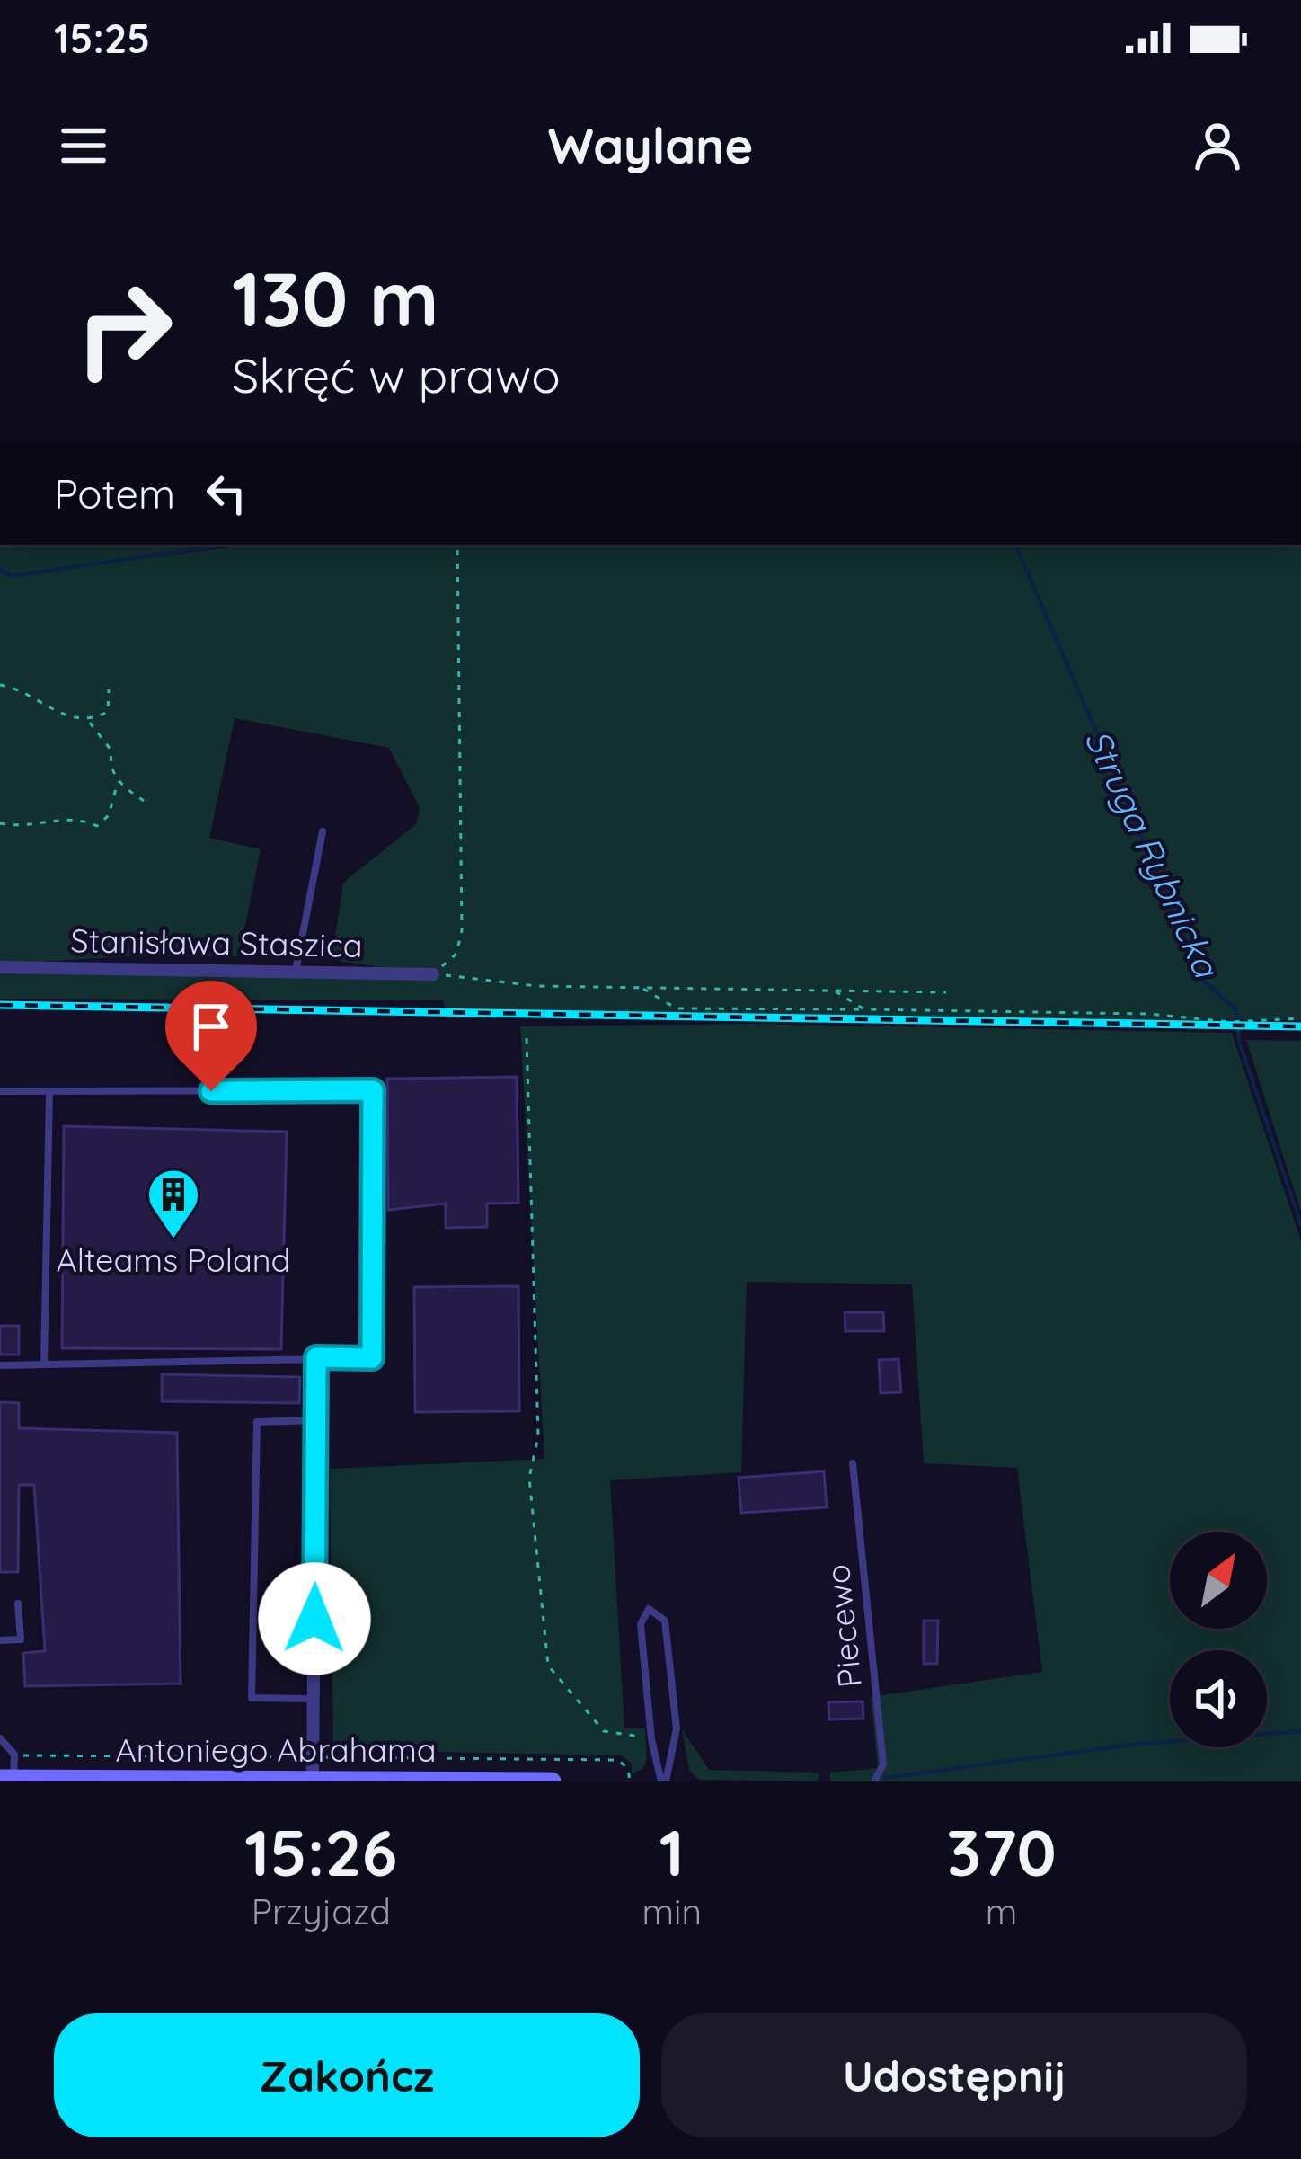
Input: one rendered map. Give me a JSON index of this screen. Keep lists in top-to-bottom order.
{
  "streets": {
    "main road": ["Antoniego Abrahama"],
    "street": ["Stanisława Staszica"],
    "lane": ["Piecewo"]
  },
  "water": ["Struga Rybnicka"],
  "places": {
    "building": ["Alteams Poland"]
  },
  "north": "top right",
  "page": {
    "status": "15:25",
    "header": "Waylane",
    "turn": ["130 m", "Skręć w prawo"],
    "then": "Potem",
    "eta": [
      "15:26",
      "Przyjazd",
      "1",
      "min",
      "370",
      "m"
    ],
    "buttons": ["Zakończ", "Udostępnij"]
  }
}
